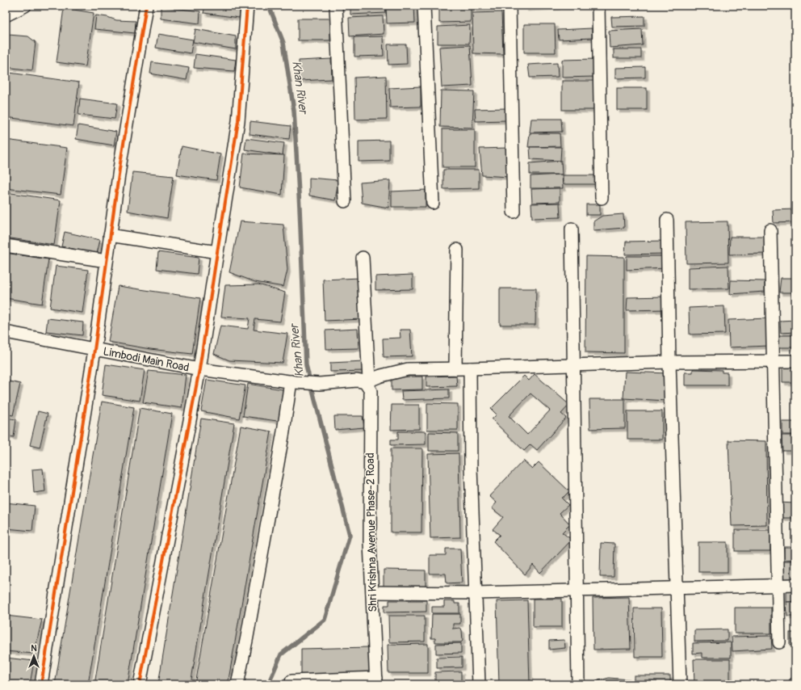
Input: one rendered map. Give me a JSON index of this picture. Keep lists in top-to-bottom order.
{
  "streets": {
    "street": ["Limbodi Main Road", "Shri Krishna Avenue Phase-2 Road"]
  },
  "crossings": [
    ["Limbodi Main Road", "Shri Krishna Avenue Phase-2 Road"]
  ],
  "water": ["Khan River"],
  "north": "top"
}
